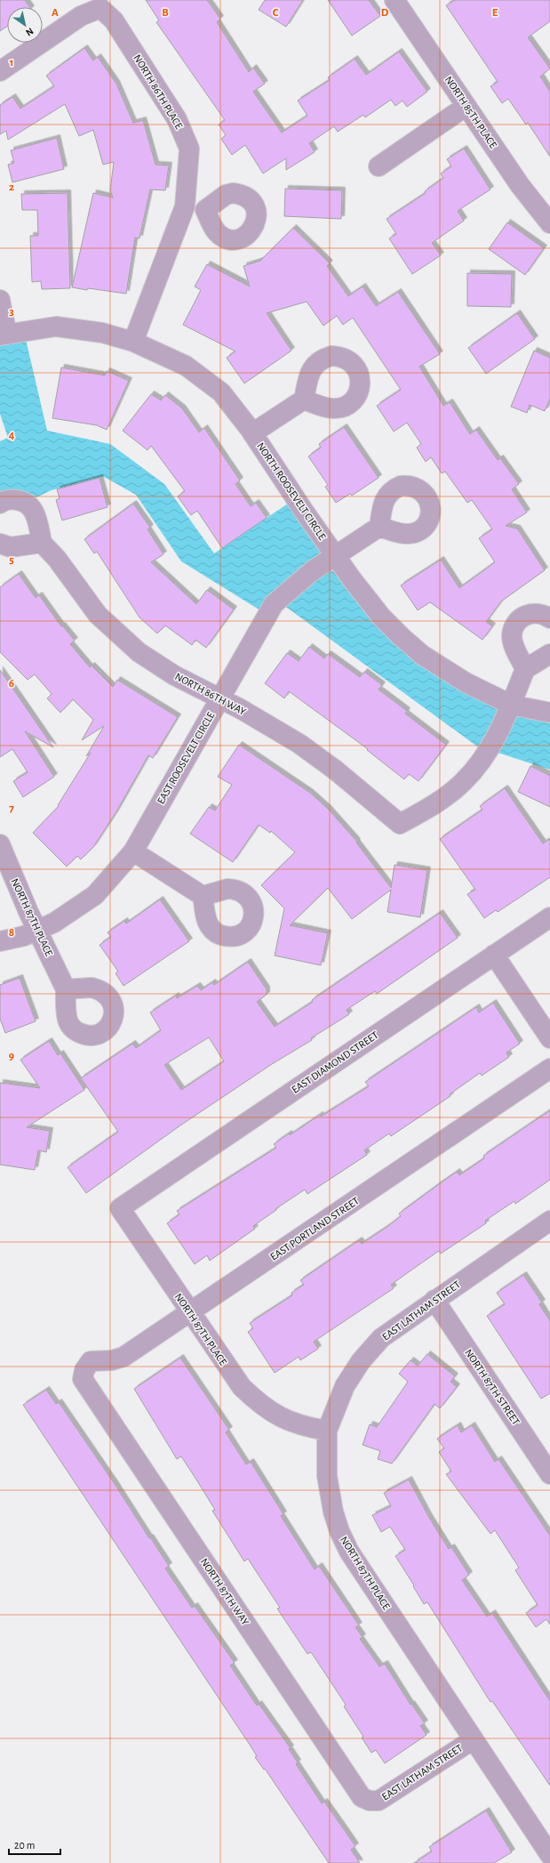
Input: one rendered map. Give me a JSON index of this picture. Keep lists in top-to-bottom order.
{
  "streets": {
    "street": [
      "NORTH 86TH PLACE",
      "NORTH 85TH PLACE",
      "NORTH ROOSEVELT CIRCLE",
      "NORTH 86TH WAY",
      "EAST ROOSEVELT CIRCLE",
      "NORTH 87TH PLACE",
      "EAST DIAMOND STREET",
      "EAST PORTLAND STREET",
      "EAST LATHAM STREET",
      "NORTH 87TH STREET",
      "NORTH 87TH WAY"
    ]
  },
  "crossings": [
    ["NORTH 86TH PLACE", "NORTH ROOSEVELT CIRCLE"],
    ["NORTH ROOSEVELT CIRCLE", "NORTH 86TH WAY"],
    ["NORTH ROOSEVELT CIRCLE", "EAST ROOSEVELT CIRCLE"],
    ["NORTH 86TH WAY", "EAST ROOSEVELT CIRCLE"],
    ["NORTH 87TH PLACE", "EAST DIAMOND STREET"],
    ["NORTH 87TH PLACE", "EAST PORTLAND STREET"],
    ["NORTH 87TH PLACE", "EAST LATHAM STREET"],
    ["EAST PORTLAND STREET", "NORTH 87TH WAY"],
    ["EAST LATHAM STREET", "NORTH 87TH STREET"],
    ["EAST LATHAM STREET", "NORTH 87TH WAY"]
  ],
  "scale_bar": "20 m",
  "north": "bottom right",
  "grid": {
    "columns": [
      "A",
      "B",
      "C",
      "D",
      "E"
    ],
    "rows": [
      "1",
      "2",
      "3",
      "4",
      "5",
      "6",
      "7",
      "8",
      "9"
    ]
  }
}
